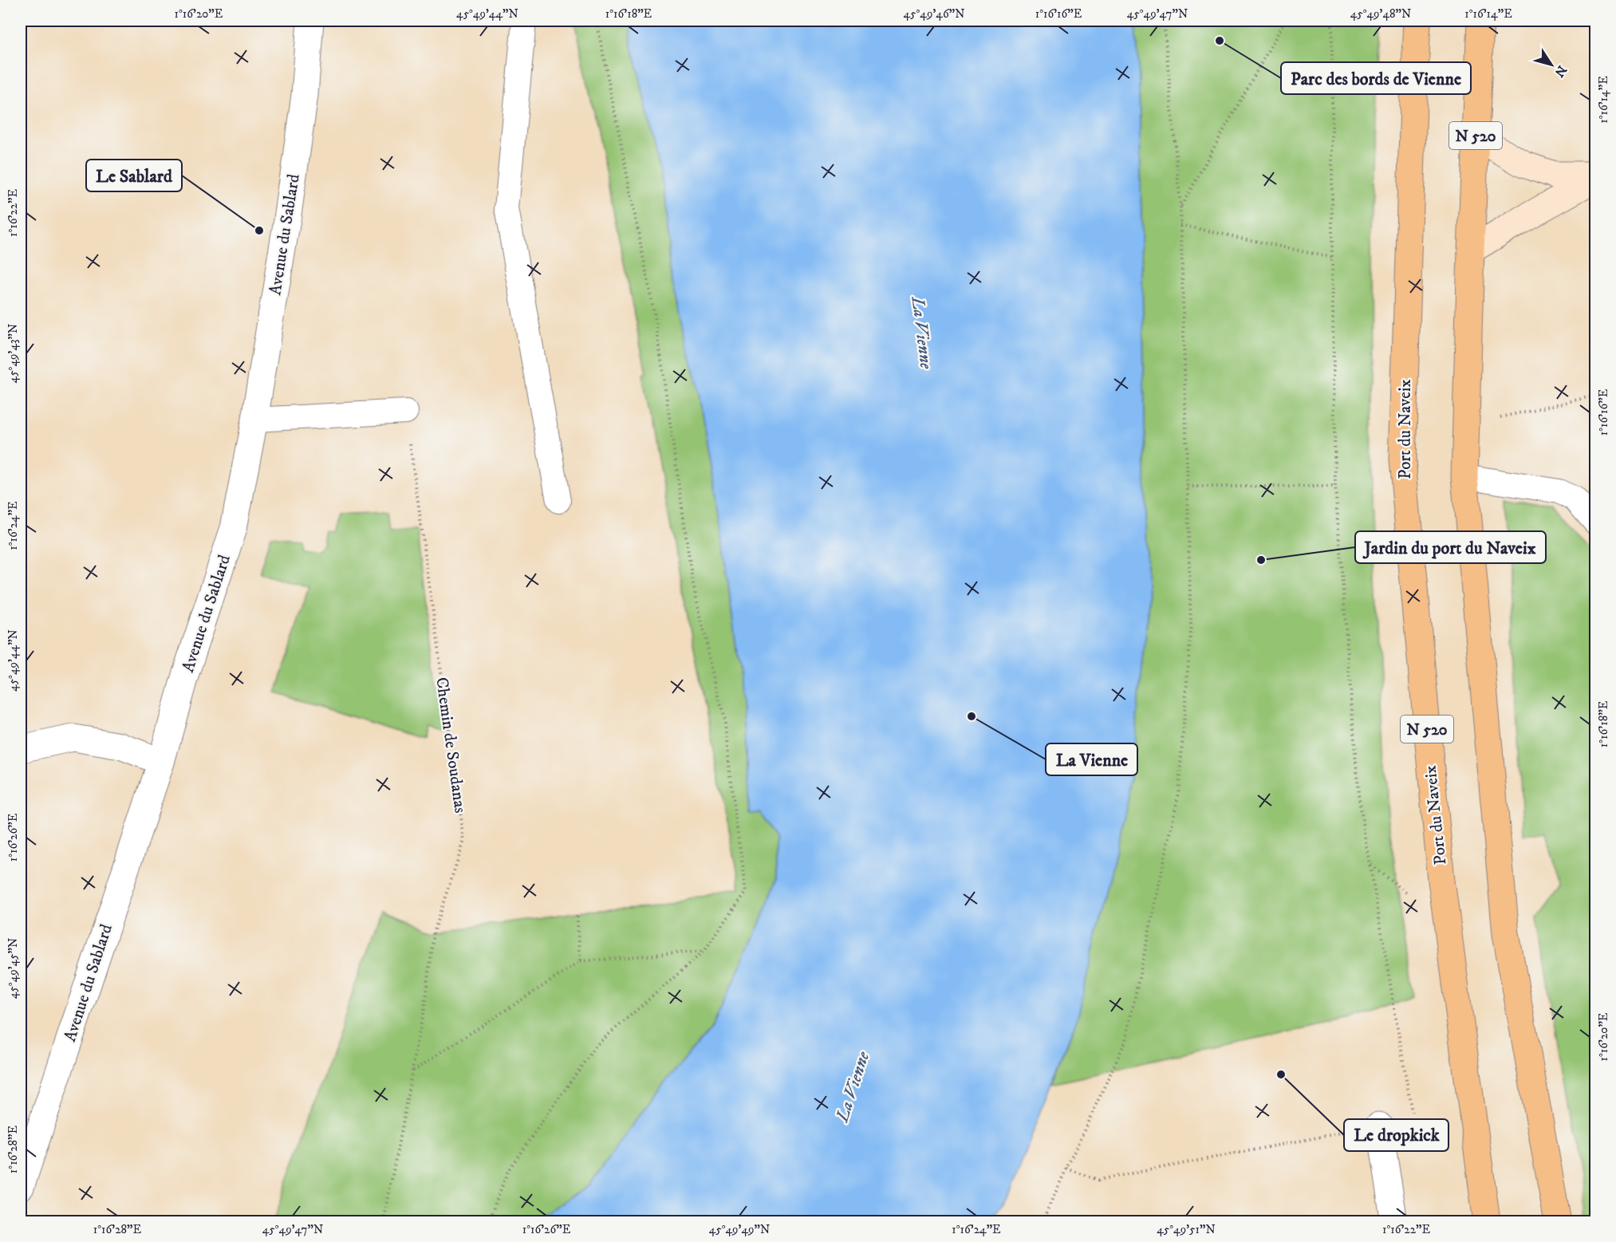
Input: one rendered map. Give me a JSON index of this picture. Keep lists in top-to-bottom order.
{
  "streets": {
    "main road": ["N 520", "Port du Naveix"],
    "street": ["Avenue du Sablard"],
    "path": ["Chemin de Soudanas"]
  },
  "water": ["La Vienne"],
  "places": [
    "Parc des bords de Vienne",
    "Le Sablard",
    "Jardin du port du Naveix",
    "La Vienne",
    "Le dropkick"
  ],
  "north": "bottom right",
  "coordinates": [
    "1°16'20\"E",
    "45°49'44\"N",
    "1°16'18\"E",
    "45°49'46\"N",
    "1°16'16\"E",
    "45°49'47\"N",
    "45°49'48\"N",
    "1°16'14\"E",
    "1°16'22\"E",
    "45°49'43\"N",
    "1°16'24\"E",
    "1°16'26\"E",
    "45°49'45\"N",
    "1°16'28\"E",
    "45°49'49\"N",
    "45°49'51\"N"
  ]
}
